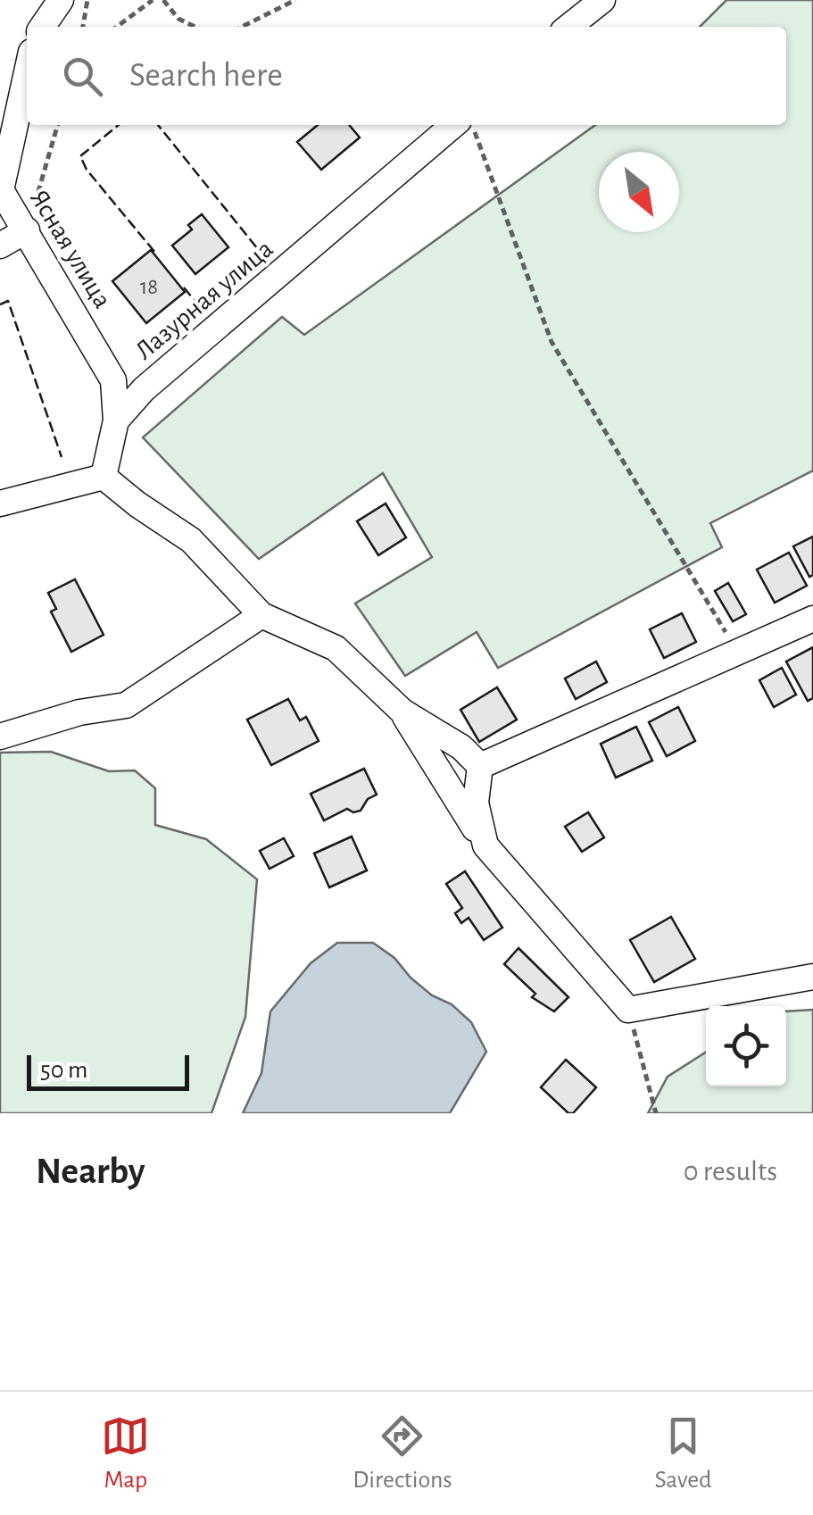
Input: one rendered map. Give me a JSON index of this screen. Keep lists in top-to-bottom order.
{
  "streets": {
    "street": ["Ясная улица", "Лазурная улица"]
  },
  "crossings": [
    ["Ясная улица", "Лазурная улица"]
  ],
  "house_numbers": ["18"],
  "scale_bar": "50 m",
  "north": "bottom right",
  "page": {
    "search": "Search here",
    "scale": "50 m",
    "heading": ["Nearby", "0 results"],
    "nav": ["Map", "Directions", "Saved"]
  }
}
